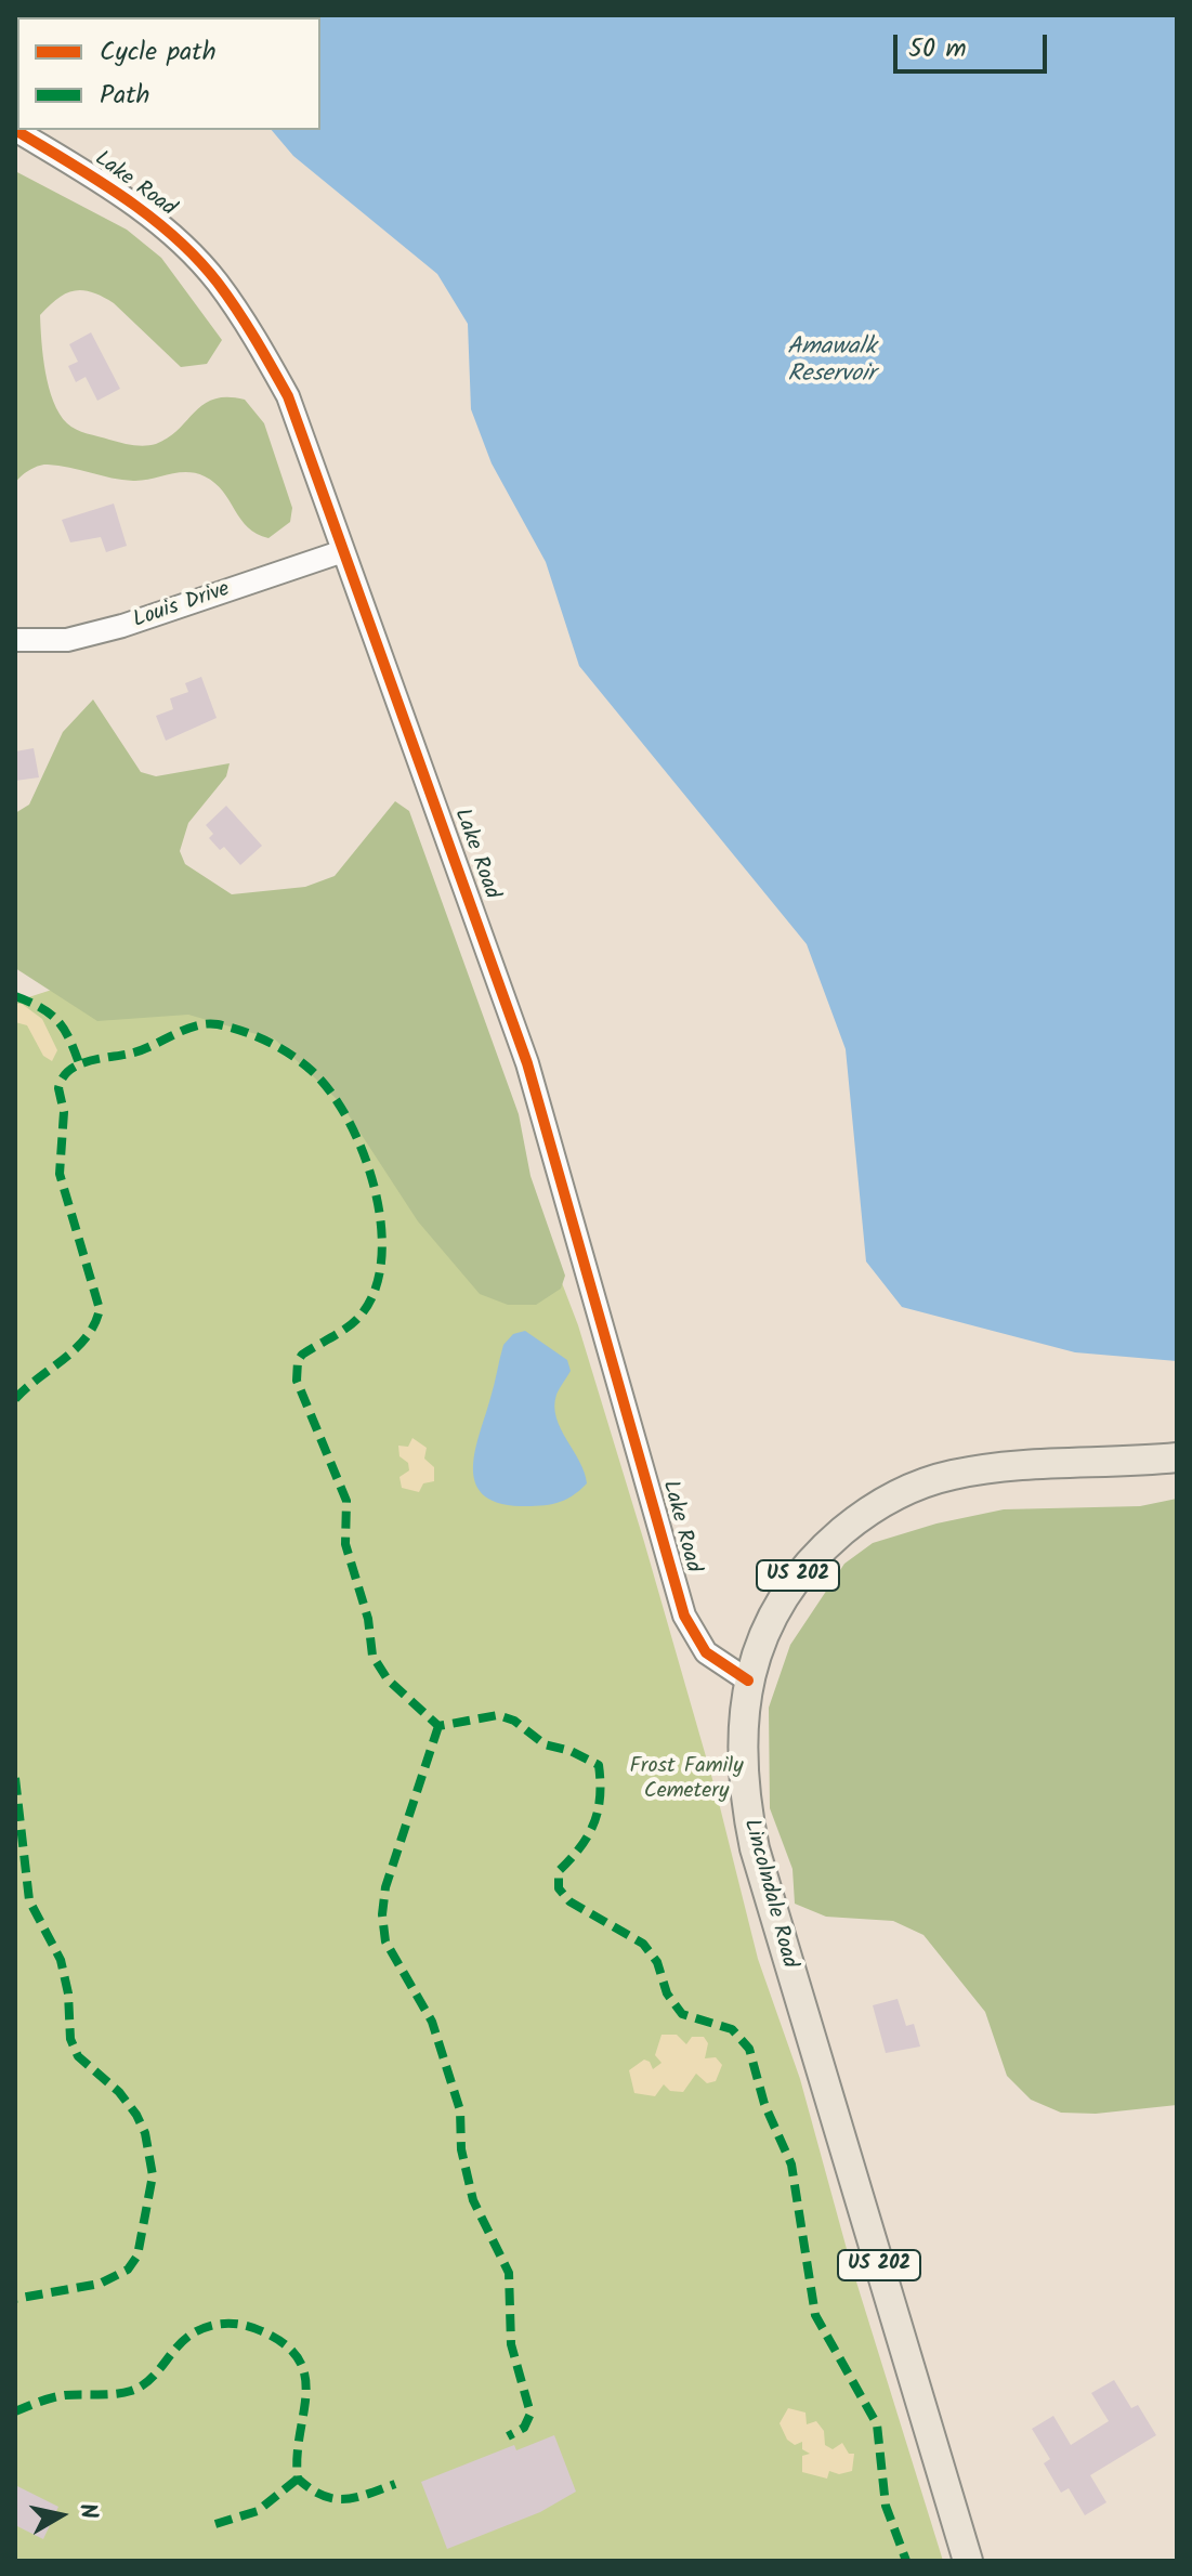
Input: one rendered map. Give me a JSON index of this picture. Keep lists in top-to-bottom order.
{
  "streets": {
    "main road": ["US 202", "Lincolndale Road"],
    "street": ["Lake Road", "Louis Drive"]
  },
  "crossings": [
    ["Lake Road", "Louis Drive"],
    ["Lake Road", "Lincolndale Road"]
  ],
  "water": ["Amawalk Reservoir"],
  "parks": ["Frost Family Cemetery"],
  "legend": ["Cycle path", "Path"],
  "scale_bar": "50 m",
  "north": "right"
}
